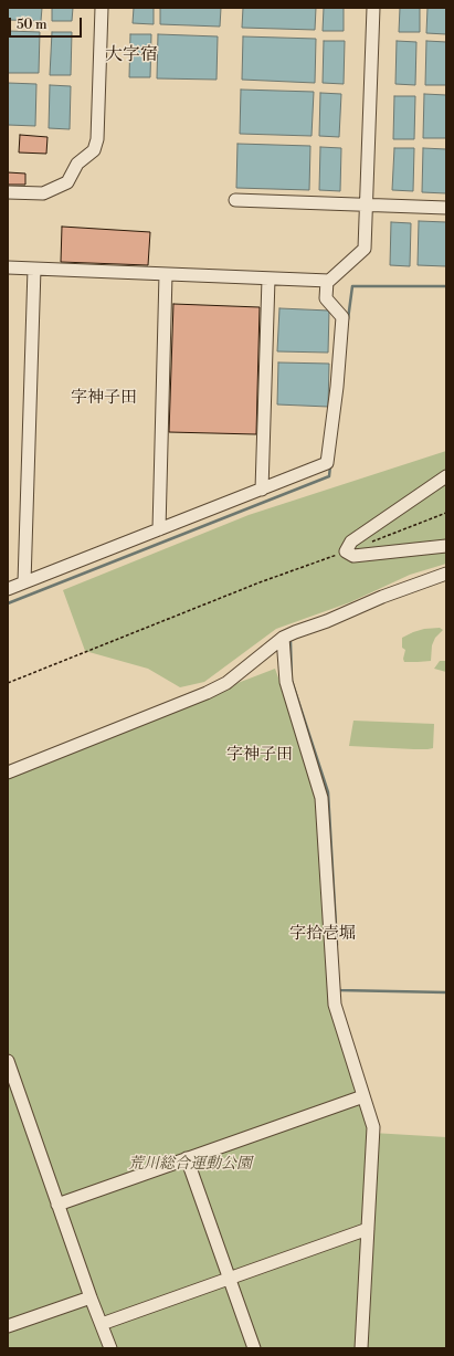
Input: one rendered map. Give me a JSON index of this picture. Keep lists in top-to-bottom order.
{
  "districts": [
    "大字宿",
    "字神子田",
    "字神子田",
    "字拾壱堀"
  ],
  "parks": ["荒川総合運動公園"],
  "scale_bar": "50 m"
}
